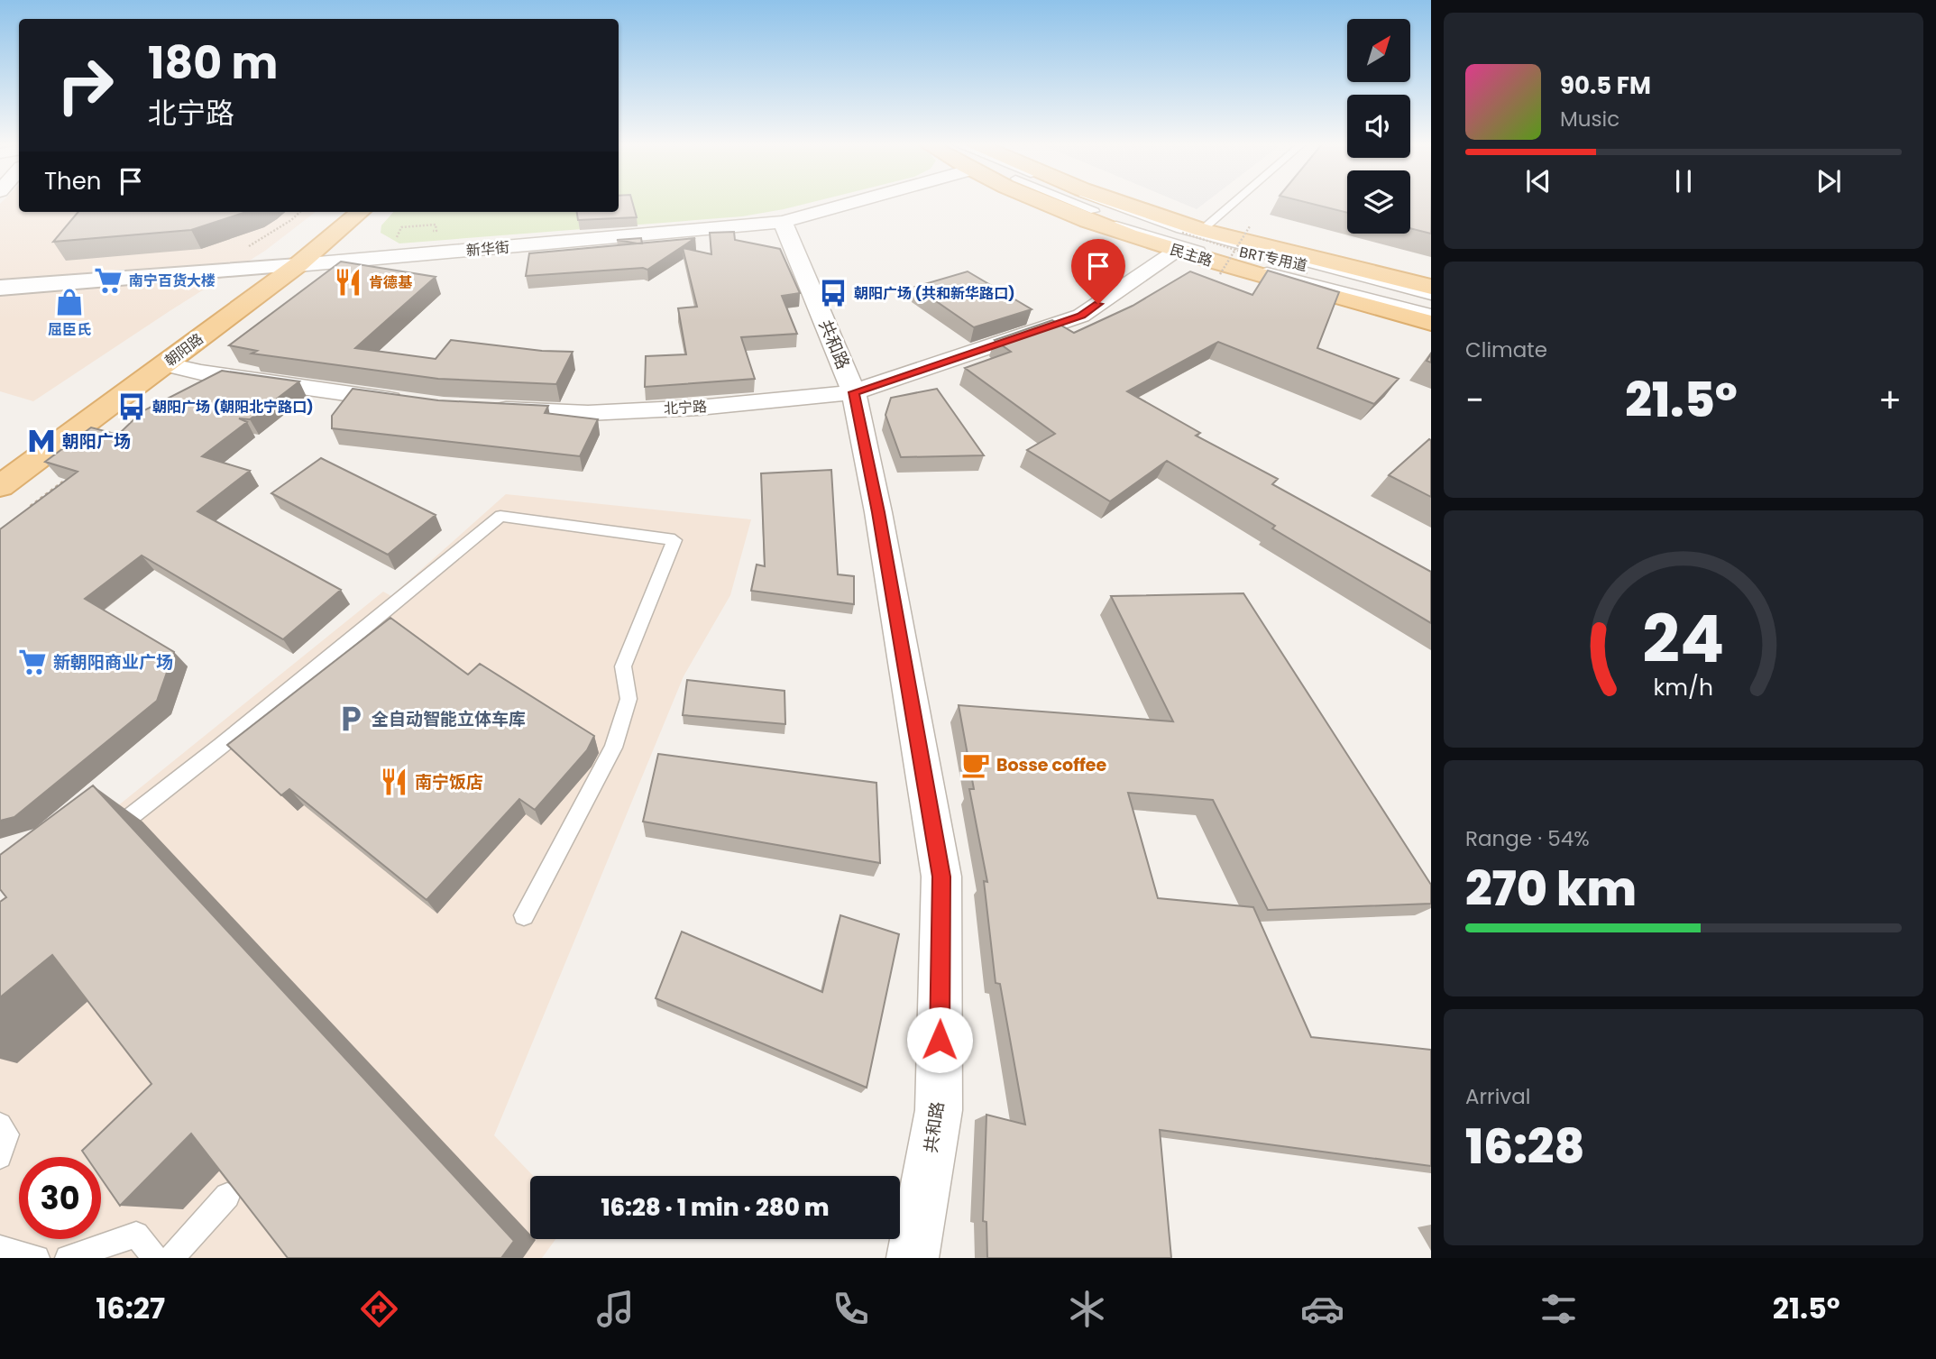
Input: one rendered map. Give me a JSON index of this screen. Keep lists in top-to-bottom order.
{
  "streets": {
    "main road": ["民主路", "朝阳路"],
    "street": ["新华街", "共和路", "北宁路"],
    "lane": ["BRT专用道"]
  },
  "crossings": [
    ["新华街", "共和路"],
    ["新华街", "朝阳路"],
    ["民主路", "BRT专用道"],
    ["民主路", "北宁路"],
    ["BRT专用道", "北宁路"],
    ["共和路", "北宁路"]
  ],
  "places": {
    "supermarket": ["南宁百货大楼", "新朝阳商业广场"],
    "restaurant": ["肯德基", "南宁饭店"],
    "bus stop": ["朝阳广场 (共和新华路口)", "朝阳广场 (朝阳北宁路口)"],
    "shop": ["屈臣氏"],
    "metro station": ["朝阳广场"],
    "parking": ["全自动智能立体车库"],
    "cafe": ["Bosse coffee"]
  },
  "north": "top right",
  "page": {
    "turn": ["180 m", "北宁路"],
    "song": ["90.5 FM", "Music"],
    "then": "Then",
    "tile": [
      "Climate",
      ["Range · 54%", "270 km"],
      ["Arrival", "16:28"]
    ],
    "heat": ["−", "21.5°", "+"],
    "limit": "30",
    "trip": "16:28 · 1 min · 280 m",
    "tabs": ["16:27", "21.5°"],
    "gauge": ["24", "km/h"]
  }
}
